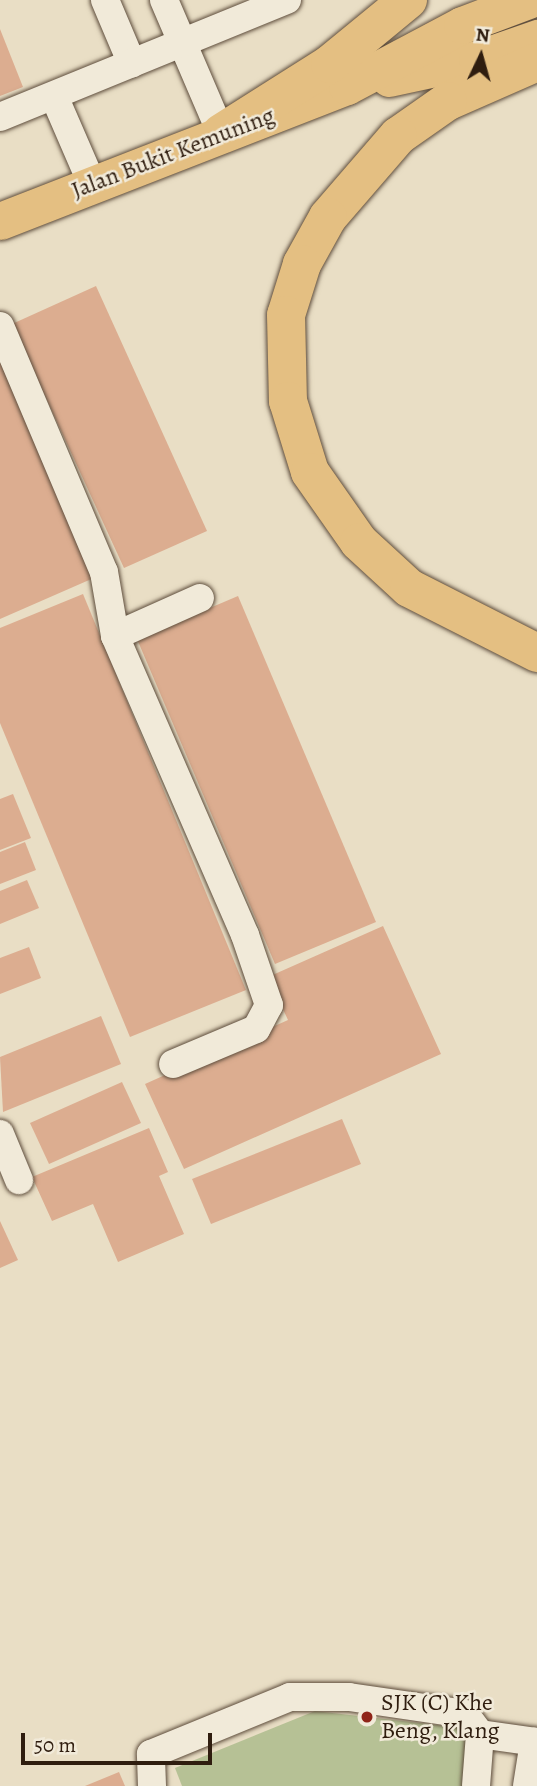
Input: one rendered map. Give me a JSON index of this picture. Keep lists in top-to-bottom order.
{
  "streets": {
    "main road": ["Jalan Bukit Kemuning"]
  },
  "places": ["SJK (C) Khe Beng, Klang"],
  "scale_bar": "50 m",
  "north": "top"
}
